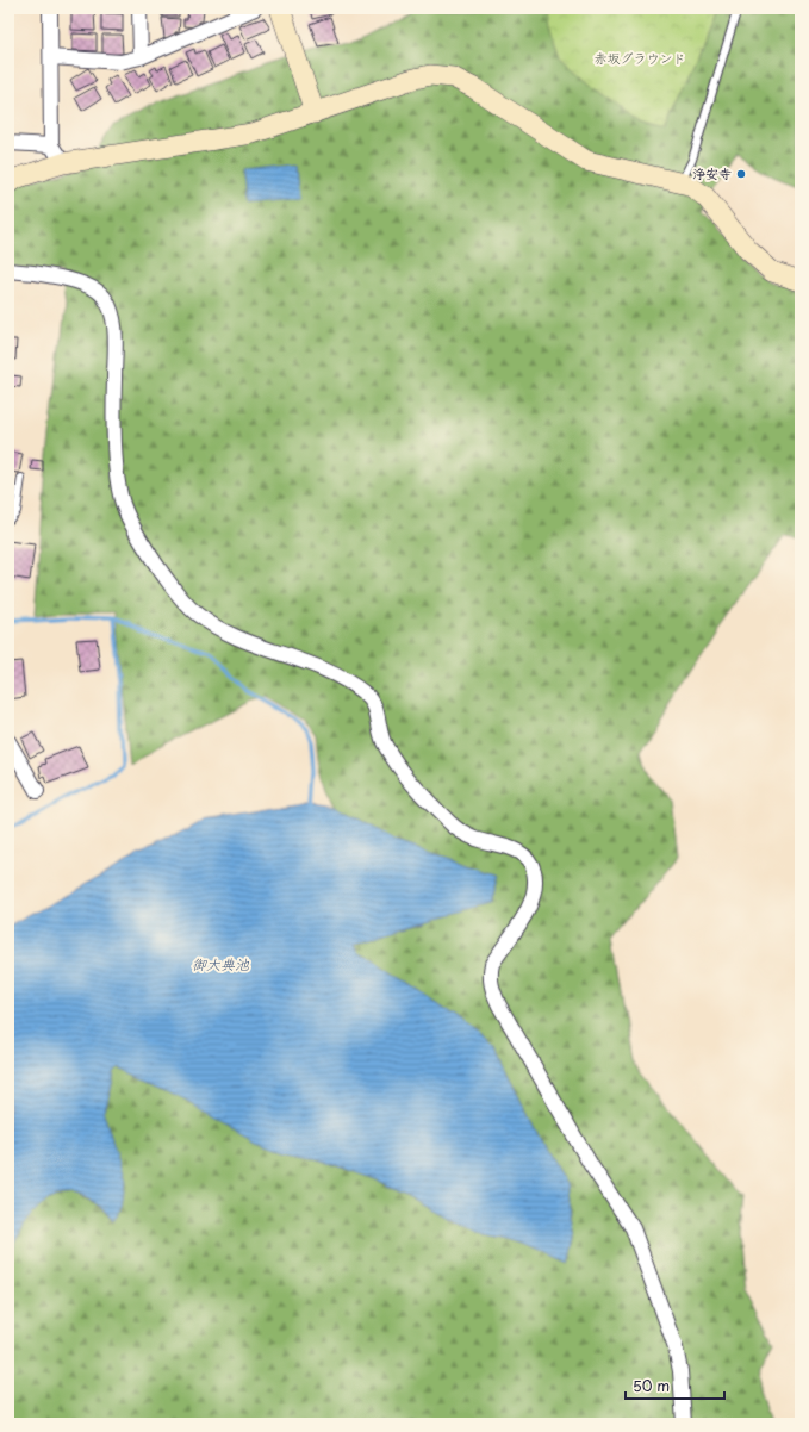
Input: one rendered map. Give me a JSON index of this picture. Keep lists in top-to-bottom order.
{
  "water": ["御大典池"],
  "parks": ["赤坂グラウンド"],
  "places": ["浄安寺"],
  "scale_bar": "50 m"
}
